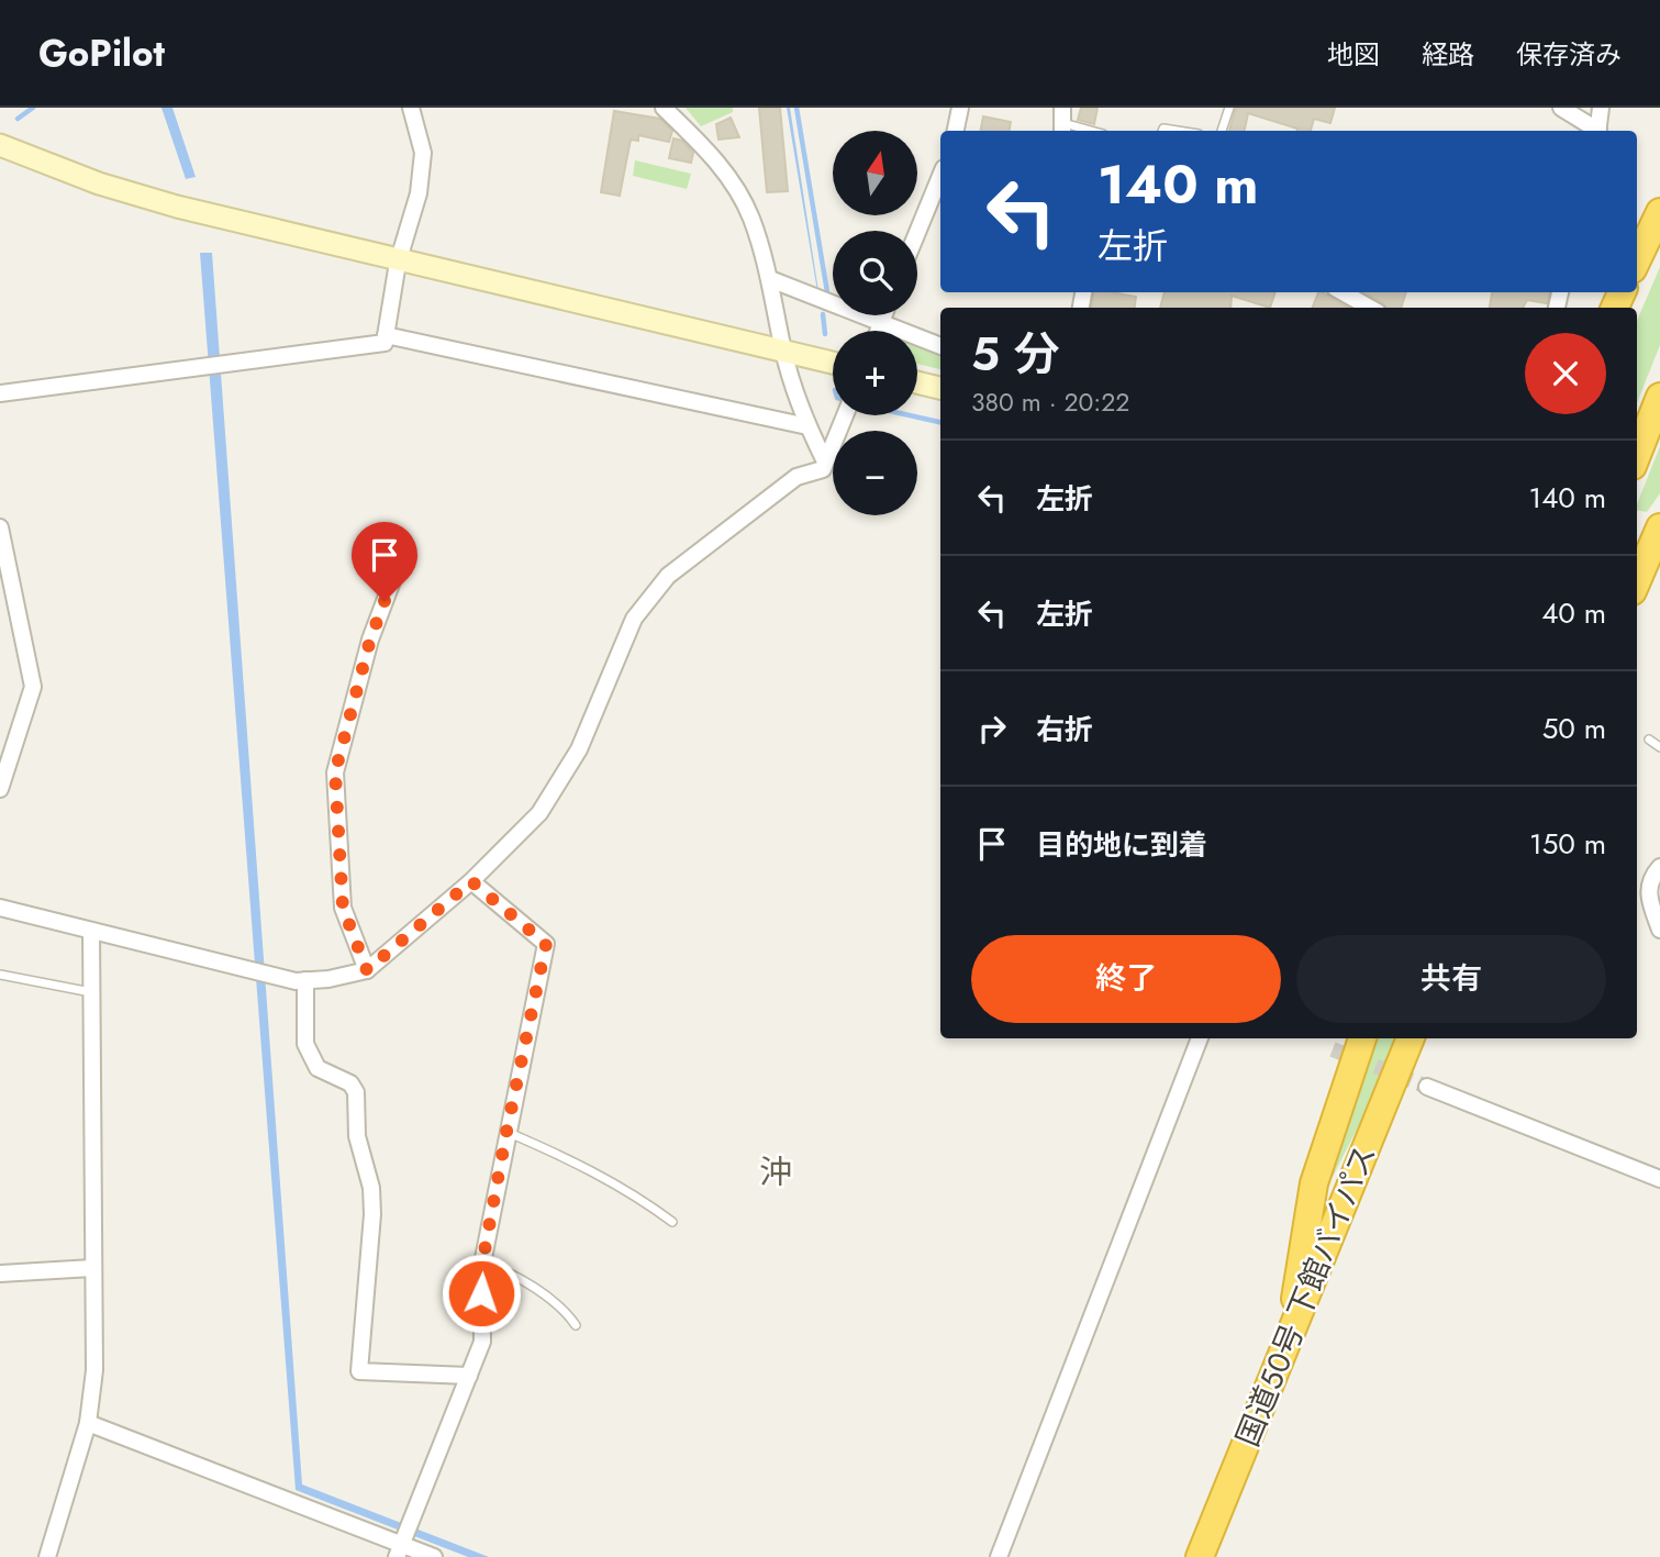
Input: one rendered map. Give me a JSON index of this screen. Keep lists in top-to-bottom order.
{
  "streets": {
    "highway": ["国道50号 下館バイパス"]
  },
  "districts": ["沖"],
  "north": "top",
  "page": {
    "header": "GoPilot",
    "nav": ["地図", "経路", "保存済み"],
    "map_buttons": ["+", "−"],
    "turn": ["140 m", "左折"],
    "heading": ["5 分", "380 m · 20:22"],
    "list": [
      {
        "name": "左折",
        "value": "140 m"
      },
      {
        "name": "左折",
        "value": "40 m"
      },
      {
        "name": "右折",
        "value": "50 m"
      },
      {
        "name": "目的地に到着",
        "value": "150 m"
      }
    ],
    "buttons": ["終了", "共有"]
  }
}
